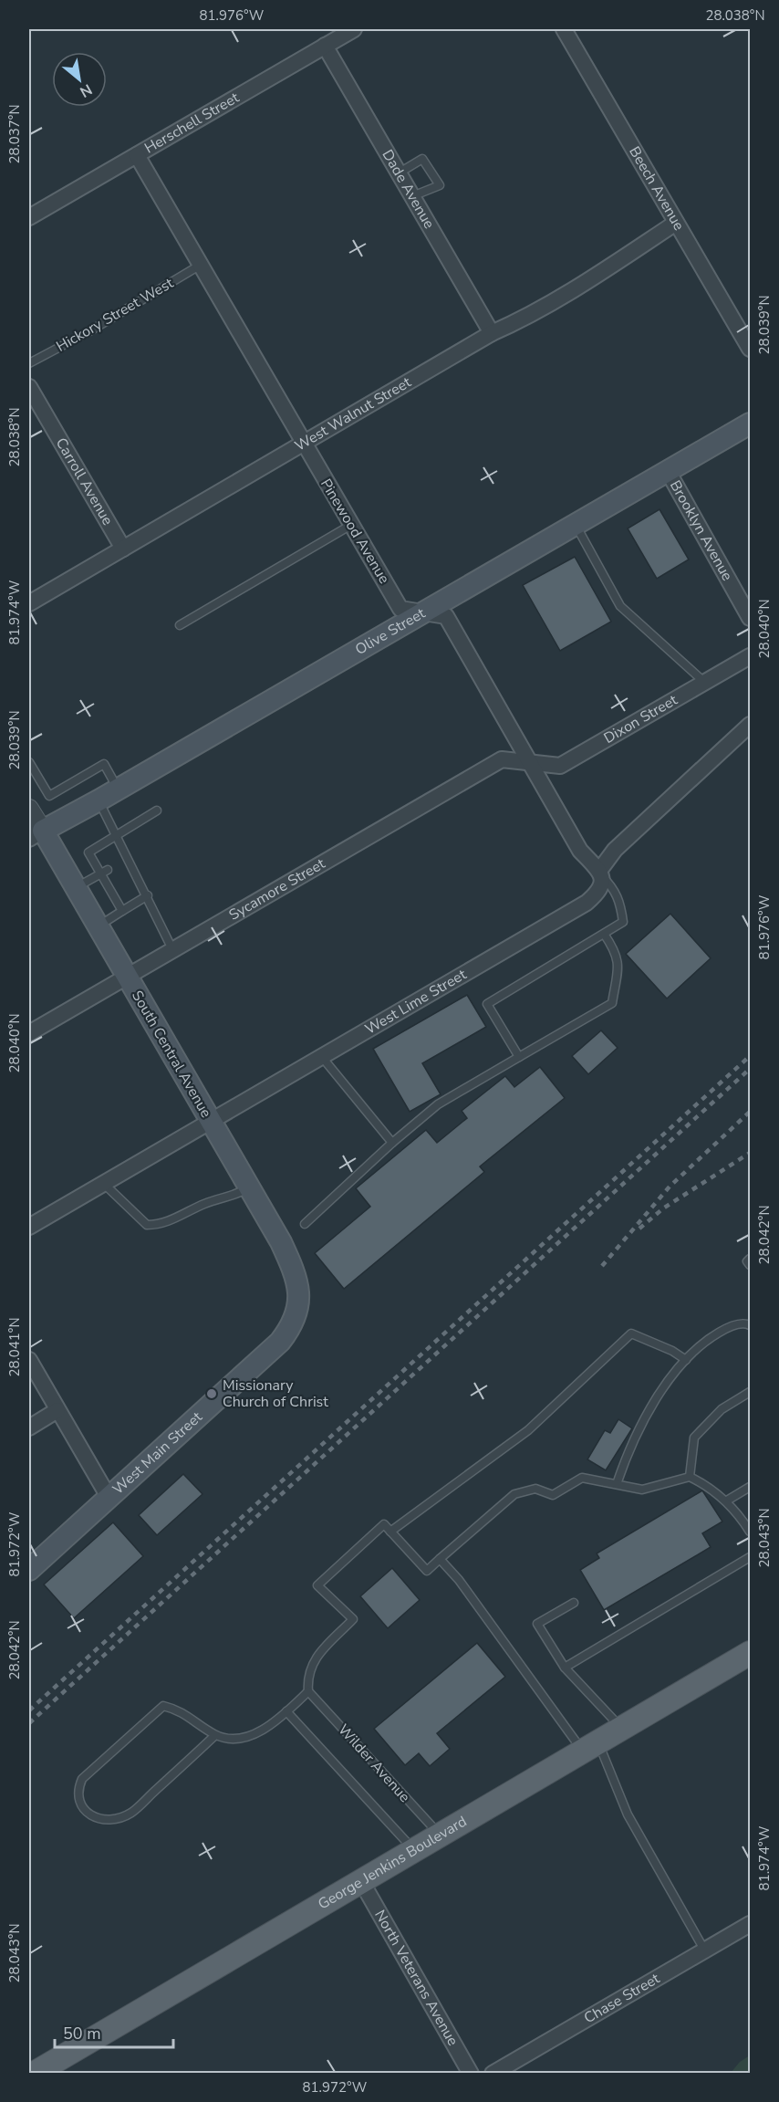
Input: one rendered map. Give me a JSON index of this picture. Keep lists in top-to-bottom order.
{
  "streets": {
    "main road": [
      "Olive Street",
      "South Central Avenue",
      "West Main Street",
      "George Jenkins Boulevard"
    ],
    "street": [
      "Herschell Street",
      "Dade Avenue",
      "Beech Avenue",
      "West Walnut Street",
      "Carroll Avenue",
      "Brooklyn Avenue",
      "Pinewood Avenue",
      "Dixon Street",
      "Sycamore Street",
      "West Lime Street",
      "North Veterans Avenue",
      "Chase Street"
    ],
    "lane": ["Hickory Street West", "Wilder Avenue"]
  },
  "crossings": [
    ["Herschell Street", "Dade Avenue"],
    ["Herschell Street", "Pinewood Avenue"],
    ["Dade Avenue", "West Walnut Street"],
    ["Beech Avenue", "West Walnut Street"],
    ["Hickory Street West", "Pinewood Avenue"],
    ["West Walnut Street", "Carroll Avenue"],
    ["West Walnut Street", "Pinewood Avenue"],
    ["Brooklyn Avenue", "Olive Street"],
    ["Pinewood Avenue", "Olive Street"],
    ["Pinewood Avenue", "Dixon Street"],
    ["Pinewood Avenue", "Sycamore Street"],
    ["Pinewood Avenue", "West Lime Street"],
    ["Olive Street", "South Central Avenue"],
    ["Dixon Street", "Sycamore Street"],
    ["Sycamore Street", "South Central Avenue"],
    ["West Lime Street", "South Central Avenue"],
    ["South Central Avenue", "West Main Street"],
    ["Wilder Avenue", "George Jenkins Boulevard"],
    ["George Jenkins Boulevard", "North Veterans Avenue"]
  ],
  "places": ["Missionary Church of Christ"],
  "scale_bar": "50 m",
  "north": "bottom right",
  "coordinates": [
    "81.976°W",
    "28.038°N",
    "28.037°N",
    "28.039°N",
    "81.974°W",
    "28.040°N",
    "28.042°N",
    "28.041°N",
    "28.043°N",
    "81.972°W"
  ]
}
